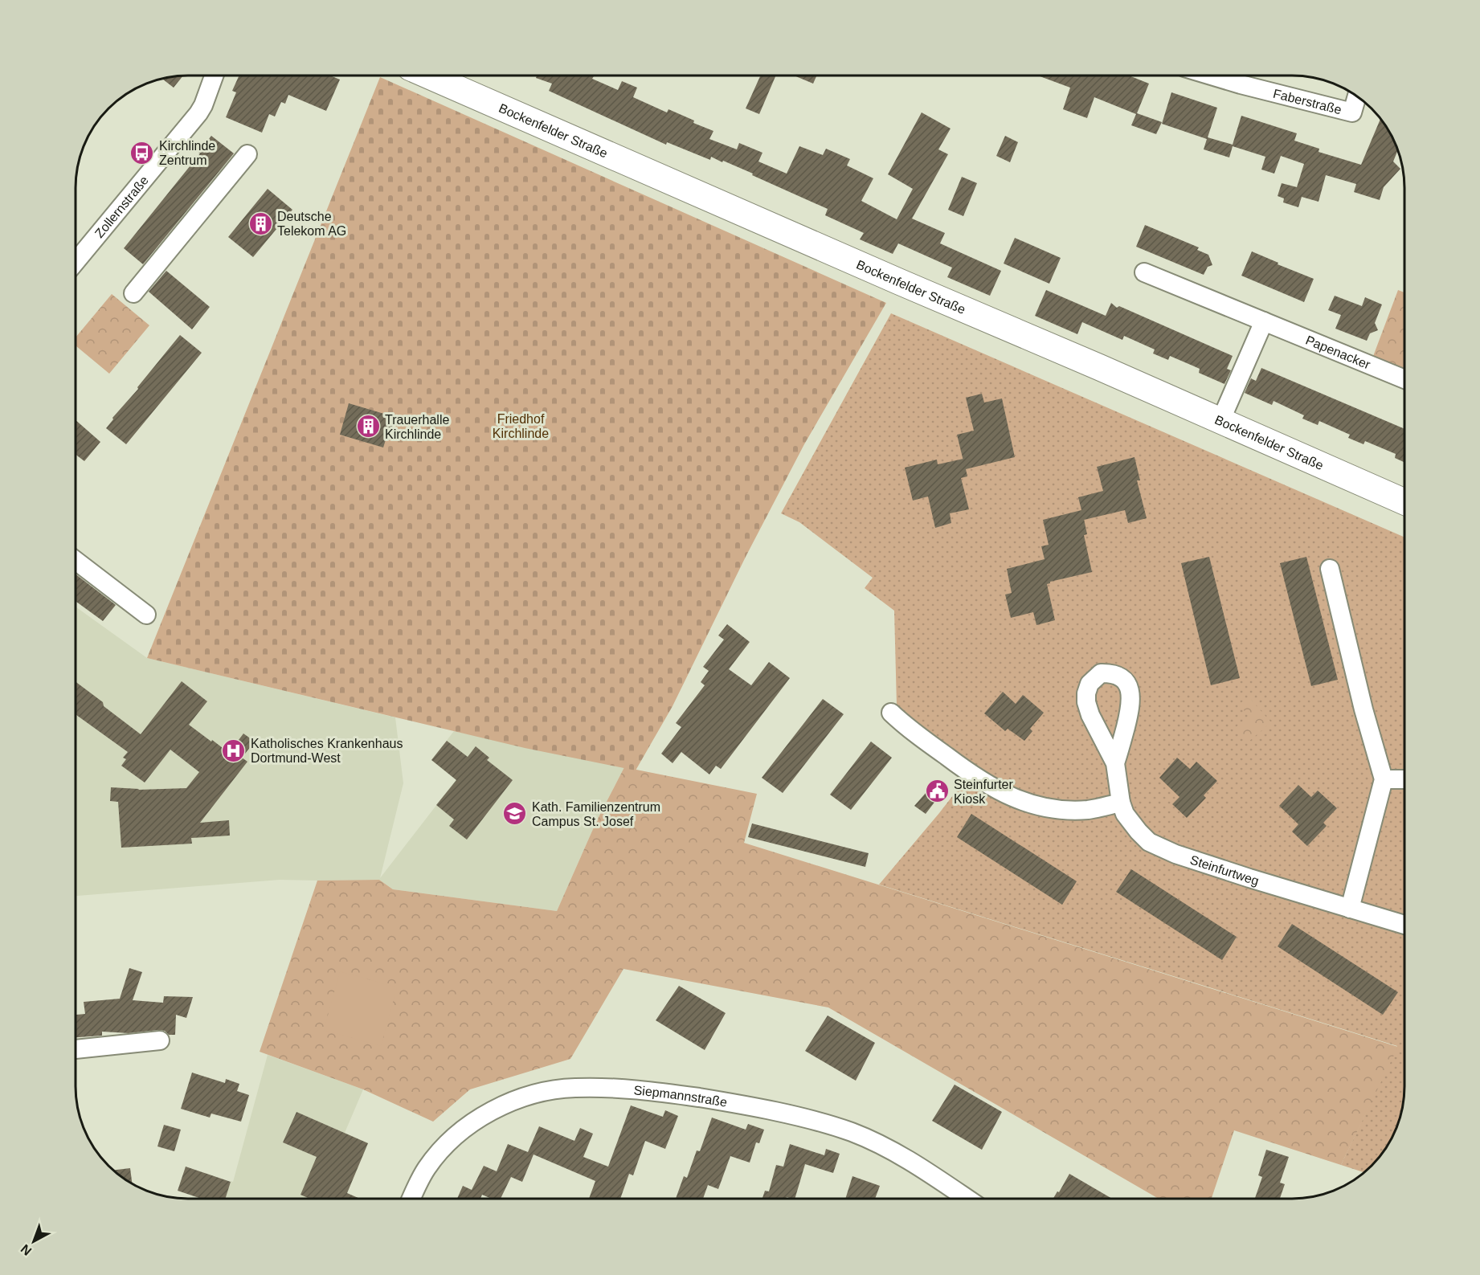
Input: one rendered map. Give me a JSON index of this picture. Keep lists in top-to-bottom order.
{
  "streets": {
    "main road": ["Bockenfelder Straße"],
    "street": [
      "Faberstraße",
      "Zollernstraße",
      "Papenacker",
      "Steinfurtweg",
      "Siepmannstraße"
    ]
  },
  "parks": ["Friedhof Kirchlinde"],
  "places": {
    "bus stop": ["Kirchlinde Zentrum"],
    "building": ["Deutsche Telekom AG", "Trauerhalle Kirchlinde"],
    "hospital": ["Katholisches Krankenhaus Dortmund-West"],
    "public building": ["Steinfurter Kiosk"],
    "school or university": ["Kath. Familienzentrum Campus St. Josef"]
  },
  "north": "bottom left"
}
